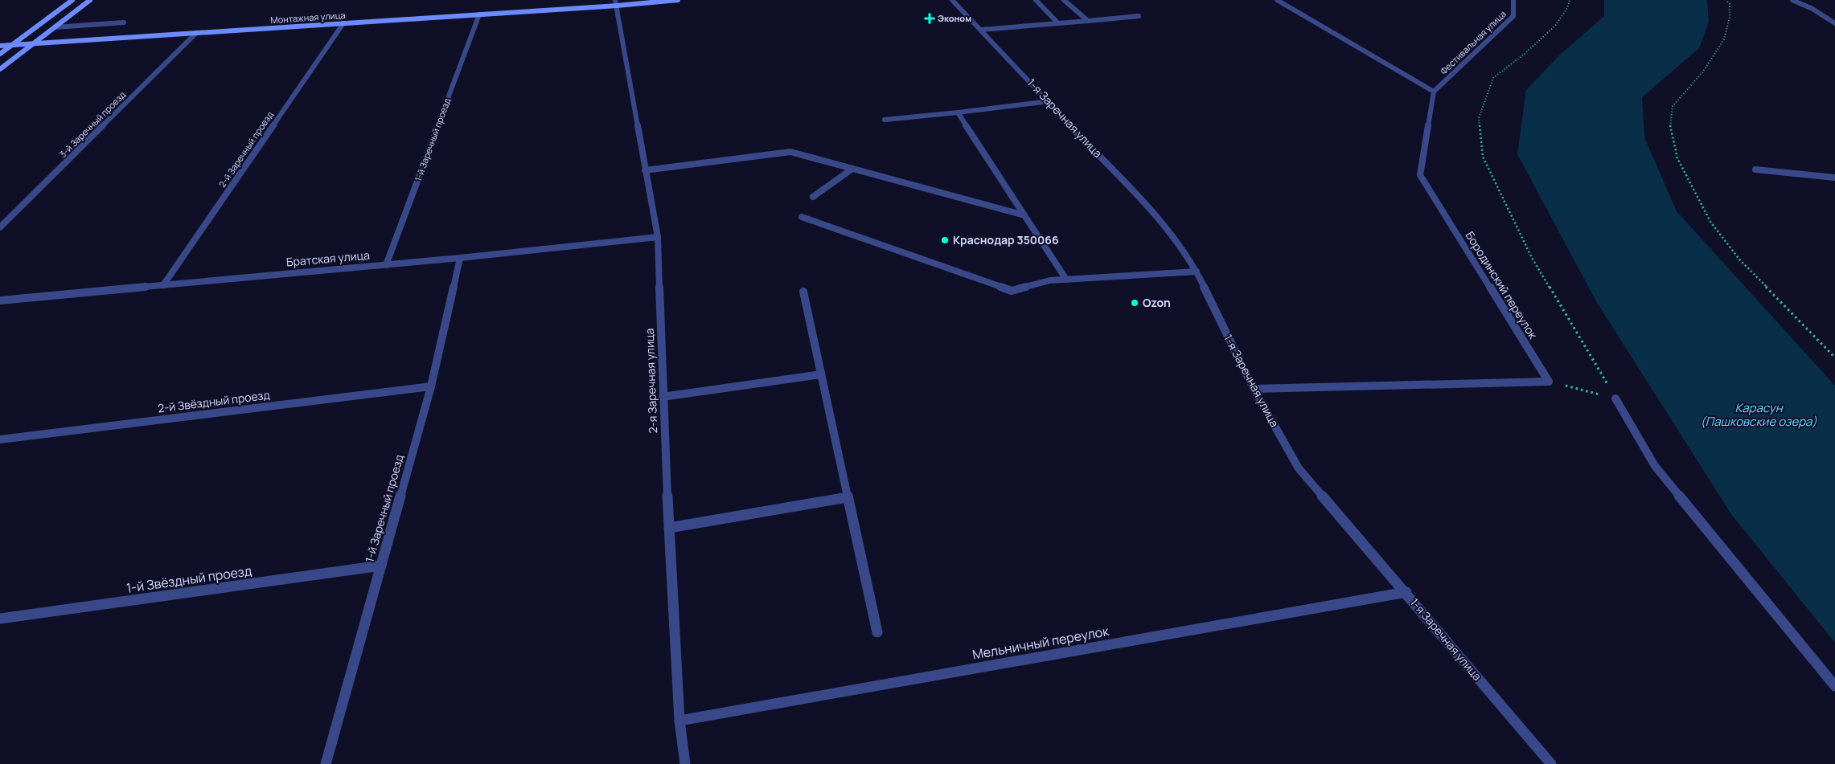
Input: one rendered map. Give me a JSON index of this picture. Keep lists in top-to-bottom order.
{
  "streets": {
    "main road": ["Монтажная улица"],
    "street": [
      "Фестивальная улица",
      "1-я Заречная улица",
      "3-й Заречный проезд",
      "1-й Заречный проезд",
      "2-й Заречный проезд",
      "Братская улица",
      "Бородинский переулок",
      "2-я Заречная улица",
      "2-й Звёздный проезд",
      "1-й Звёздный проезд",
      "Мельничный переулок"
    ]
  },
  "crossings": [
    ["Монтажная улица", "3-й Заречный проезд"],
    ["Монтажная улица", "1-й Заречный проезд"],
    ["Монтажная улица", "2-й Заречный проезд"],
    ["Монтажная улица", "2-я Заречная улица"],
    ["Фестивальная улица", "Бородинский переулок"],
    ["1-я Заречная улица", "Мельничный переулок"],
    ["1-й Заречный проезд", "Братская улица"],
    ["1-й Заречный проезд", "2-й Звёздный проезд"],
    ["1-й Заречный проезд", "1-й Звёздный проезд"],
    ["2-й Заречный проезд", "Братская улица"],
    ["Братская улица", "2-я Заречная улица"],
    ["2-я Заречная улица", "Мельничный переулок"]
  ],
  "water": ["Карасун (Пашковские озера)"],
  "places": {
    "health": ["Эконом"],
    "other": ["Краснодар 350066", "Ozon"]
  }
}
